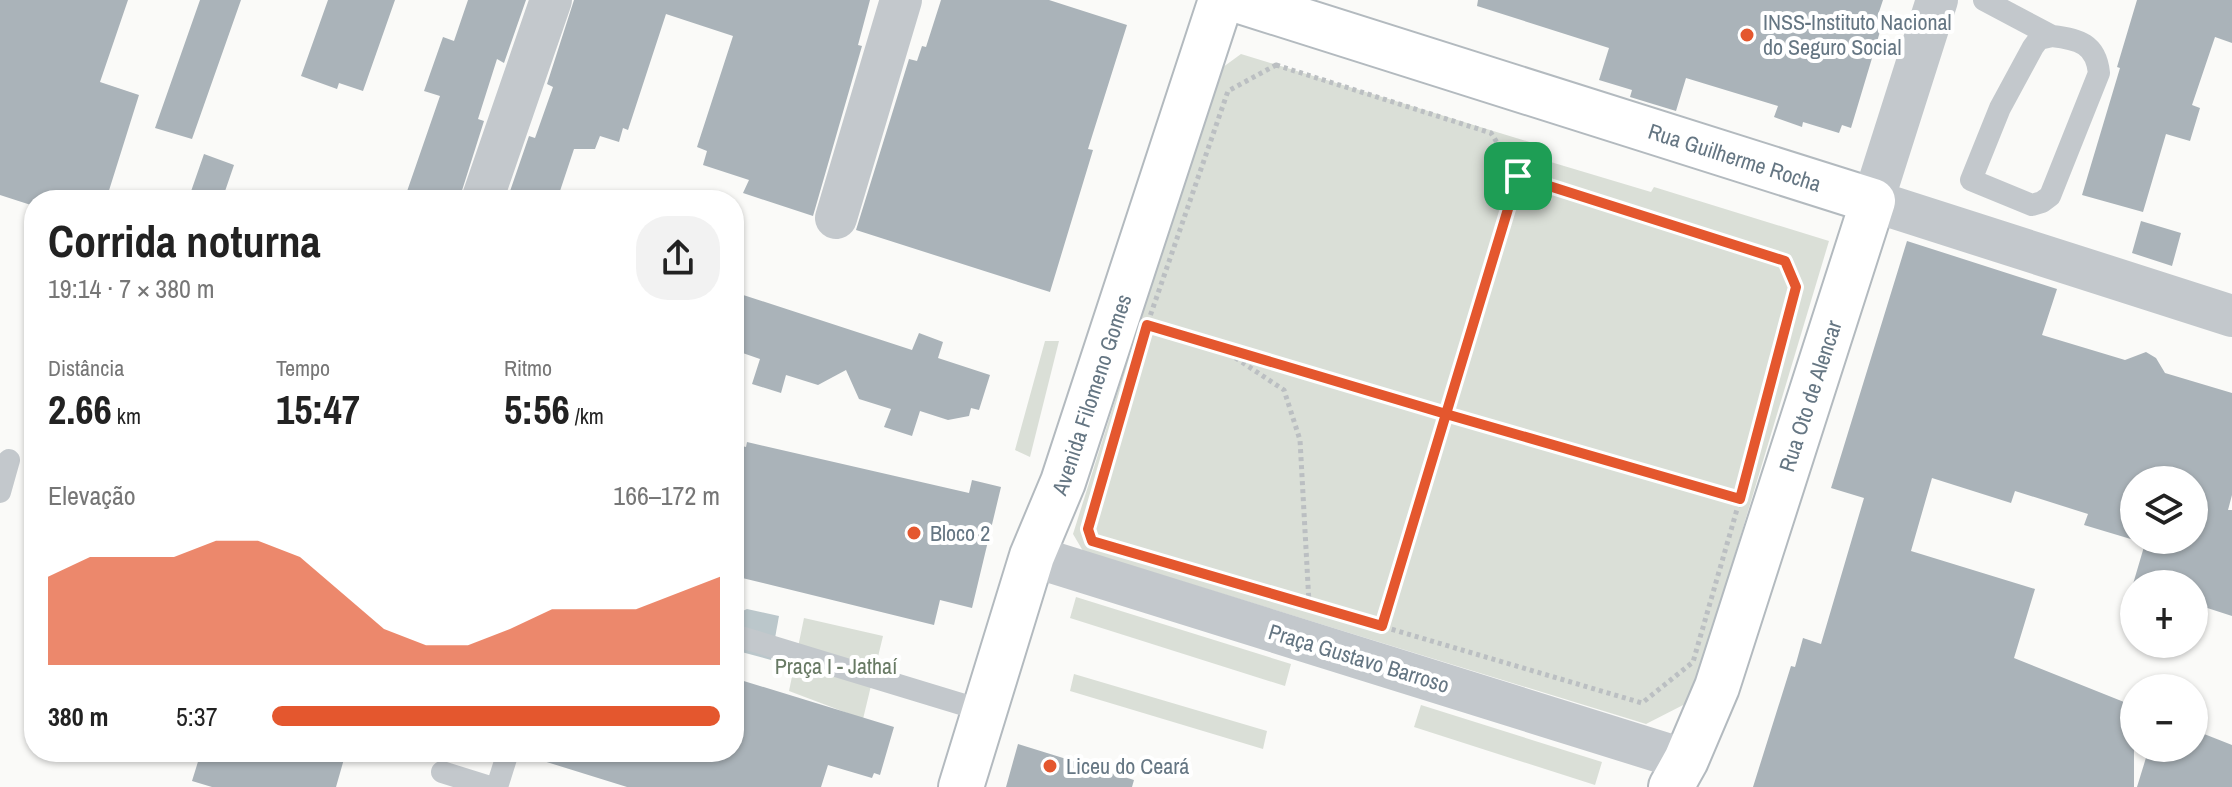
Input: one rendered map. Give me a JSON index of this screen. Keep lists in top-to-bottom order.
{
  "streets": {
    "street": [
      "Rua Guilherme Rocha",
      "Avenida Filomeno Gomes",
      "Rua Oto de Alencar",
      "Praça Gustavo Barroso"
    ]
  },
  "crossings": [
    ["Rua Guilherme Rocha", "Rua Oto de Alencar"],
    ["Avenida Filomeno Gomes", "Praça Gustavo Barroso"],
    ["Rua Oto de Alencar", "Praça Gustavo Barroso"]
  ],
  "parks": ["Praça I - Jathaí"],
  "places": ["INSS-Instituto Nacional do Seguro Social", "Bloco 2", "Liceu do Ceará"],
  "page": {
    "heading": ["Corrida noturna", "19:14 · 7 × 380 m"],
    "stats": [
      ["Distância", "2.66 km"],
      ["Tempo", "15:47"],
      ["Ritmo", "5:56 /km"]
    ],
    "chart": ["Elevação", "166–172 m"],
    "map_buttons": ["+", "−"],
    "list": [
      {
        "name": "380 m",
        "note": "5:37"
      }
    ]
  }
}
